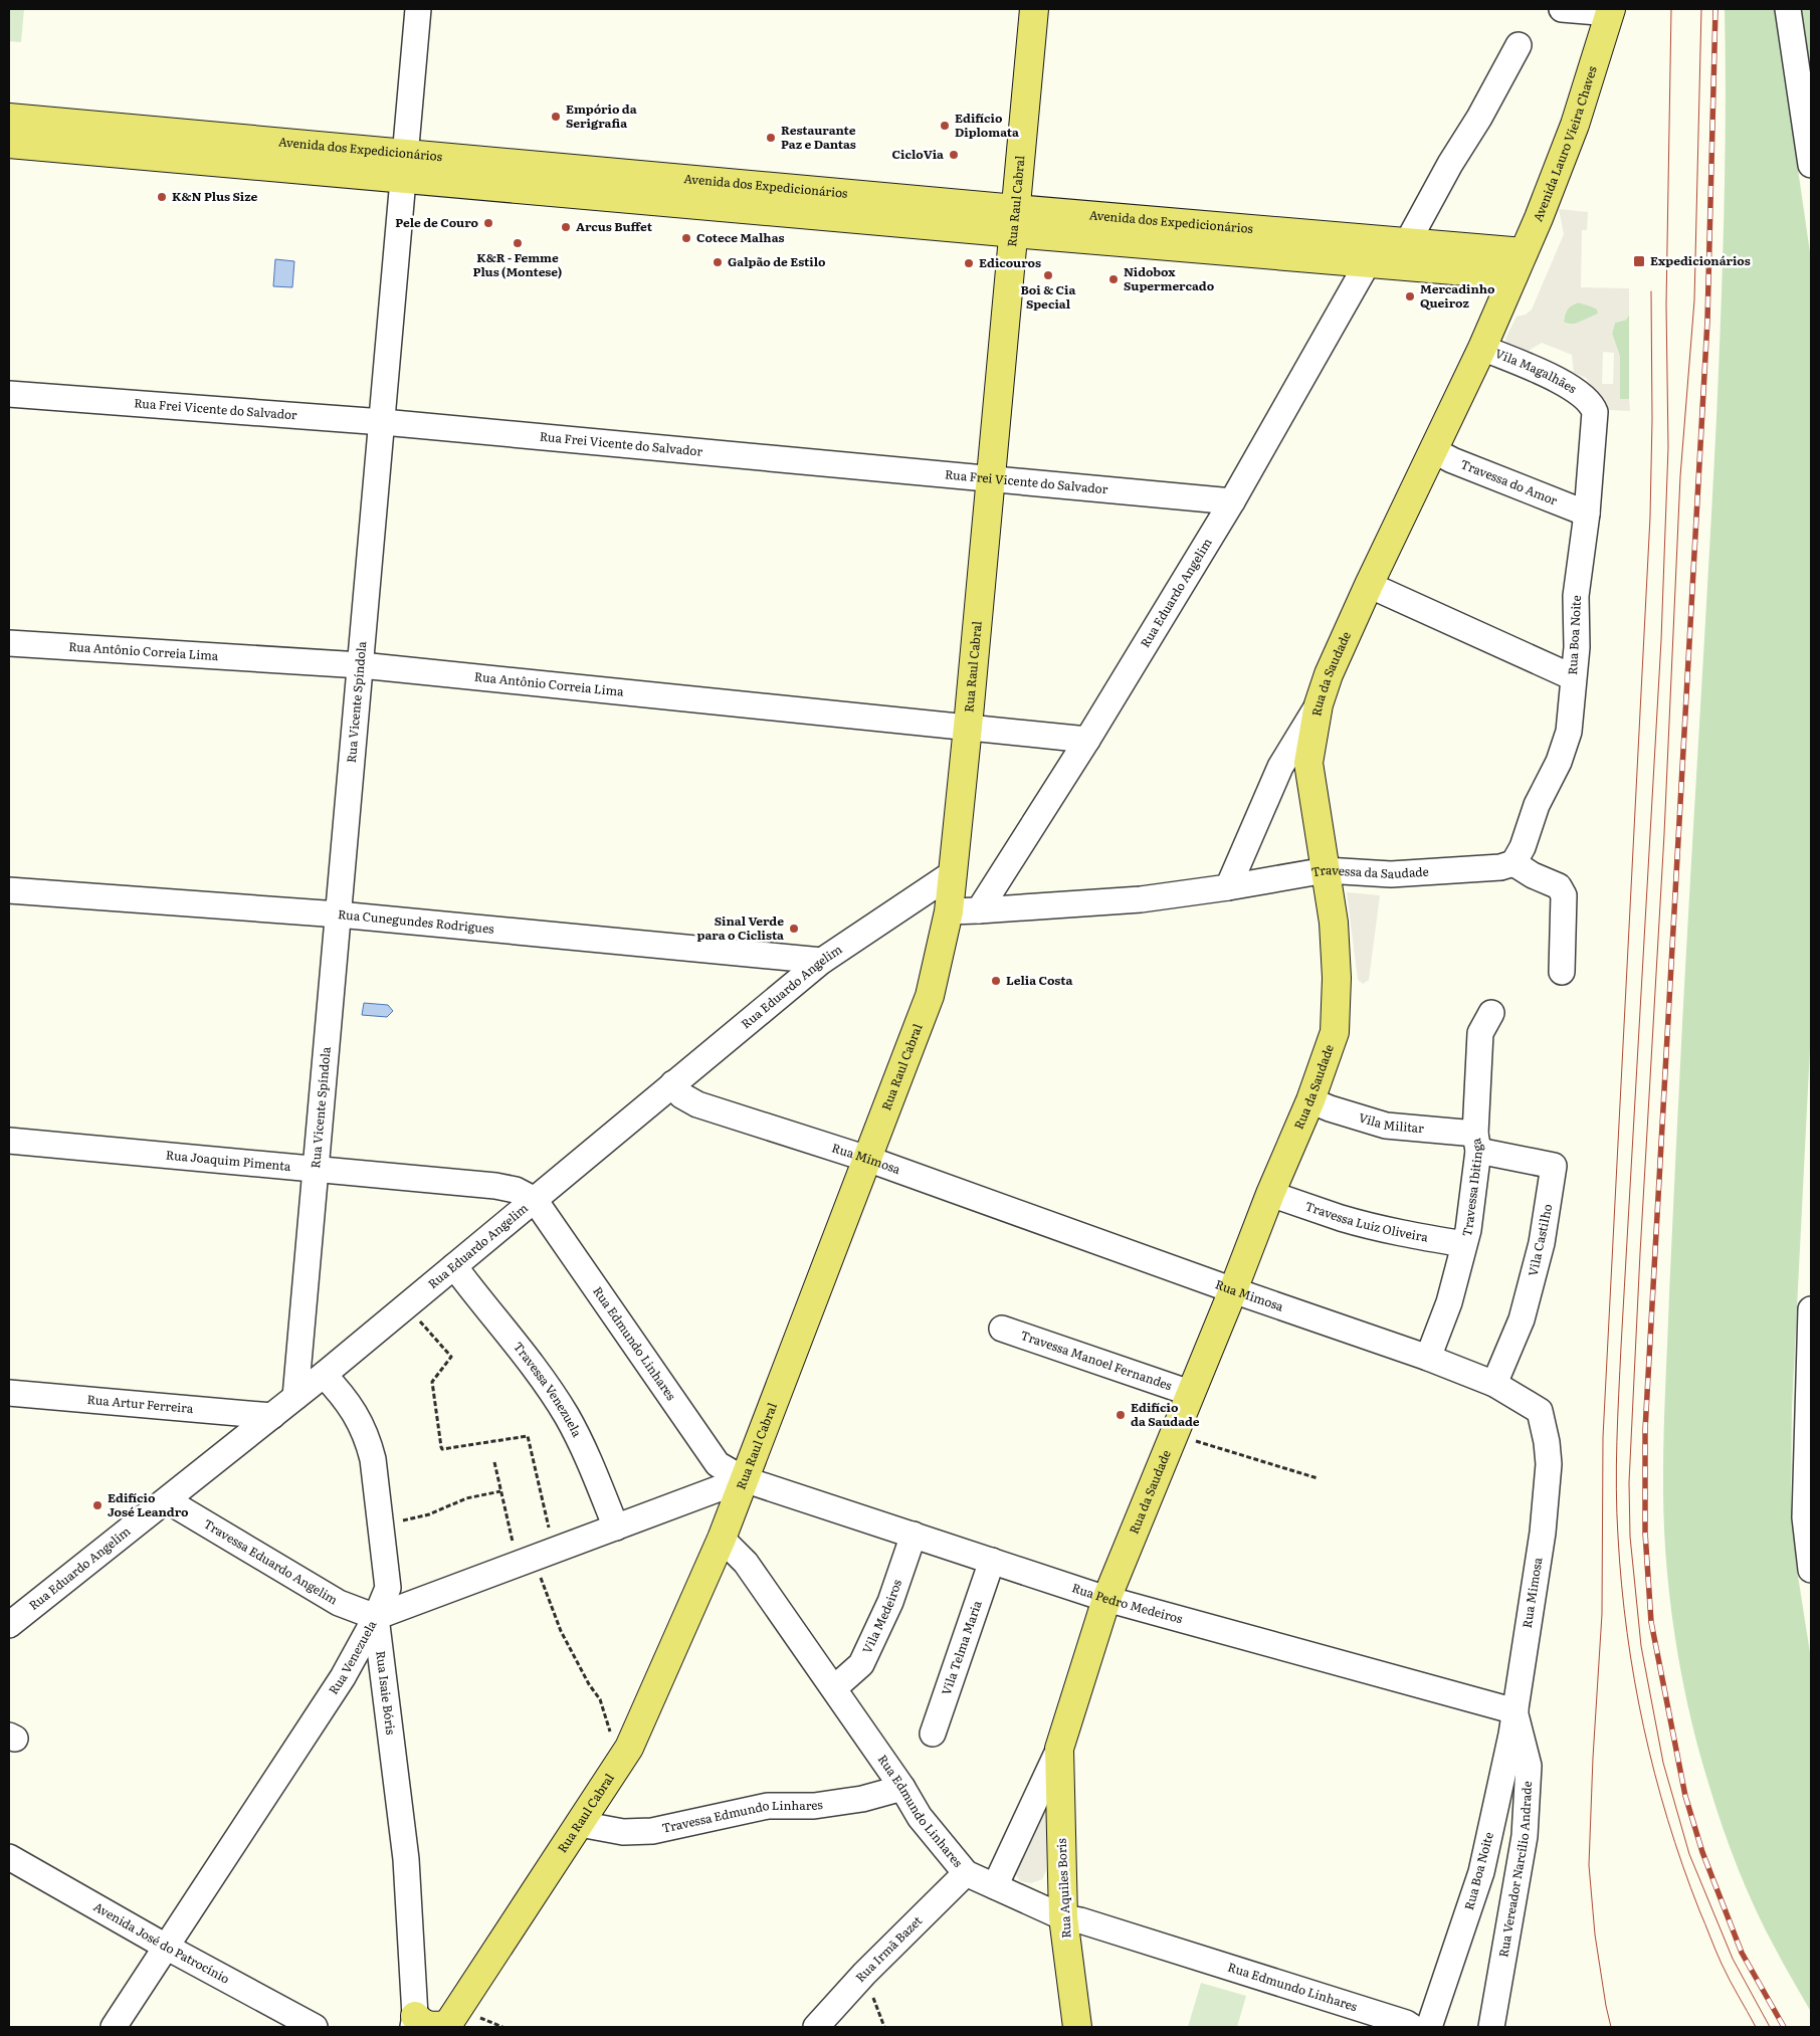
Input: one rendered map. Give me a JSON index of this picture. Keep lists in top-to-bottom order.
{
  "streets": {
    "main road": [
      "Avenida Lauro Vieira Chaves",
      "Avenida dos Expedicionários",
      "Rua Raul Cabral",
      "Rua da Saudade",
      "Rua Aquiles Boris"
    ],
    "street": [
      "Vila Magalhães",
      "Rua Frei Vicente do Salvador",
      "Travessa do Amor",
      "Rua Eduardo Angelim",
      "Rua Boa Noite",
      "Rua Antônio Correia Lima",
      "Rua Vicente Spíndola",
      "Travessa da Saudade",
      "Rua Cunegundes Rodrigues",
      "Vila Militar",
      "Rua Mimosa",
      "Rua Joaquim Pimenta",
      "Travessa Ibitinga",
      "Travessa Luiz Oliveira",
      "Vila Castilho",
      "Rua Edmundo Linhares",
      "Travessa Manoel Fernandes",
      "Travessa Venezuela",
      "Rua Artur Ferreira",
      "Travessa Eduardo Angelim",
      "Rua Pedro Medeiros",
      "Vila Medeiros",
      "Vila Telma Maria",
      "Rua Venezuela",
      "Rua Isaie Bóris",
      "Travessa Edmundo Linhares",
      "Rua Vereador Narcílio Andrade",
      "Avenida José do Patrocínio",
      "Rua Irmã Bazet"
    ]
  },
  "crossings": [
    ["Avenida Lauro Vieira Chaves", "Avenida dos Expedicionários"],
    ["Avenida Lauro Vieira Chaves", "Rua da Saudade"],
    ["Avenida dos Expedicionários", "Rua Raul Cabral"],
    ["Avenida dos Expedicionários", "Rua Eduardo Angelim"],
    ["Avenida dos Expedicionários", "Rua da Saudade"],
    ["Avenida dos Expedicionários", "Rua Vicente Spíndola"],
    ["Rua Raul Cabral", "Rua Frei Vicente do Salvador"],
    ["Rua Raul Cabral", "Rua Eduardo Angelim"],
    ["Rua Raul Cabral", "Rua Antônio Correia Lima"],
    ["Rua Raul Cabral", "Rua Mimosa"],
    ["Rua Raul Cabral", "Rua Edmundo Linhares"],
    ["Rua Raul Cabral", "Rua Pedro Medeiros"],
    ["Rua Raul Cabral", "Rua Venezuela"],
    ["Rua Raul Cabral", "Travessa Edmundo Linhares"],
    ["Vila Magalhães", "Rua Boa Noite"],
    ["Vila Magalhães", "Rua da Saudade"],
    ["Rua Frei Vicente do Salvador", "Rua Eduardo Angelim"],
    ["Rua Frei Vicente do Salvador", "Rua Vicente Spíndola"],
    ["Travessa do Amor", "Rua Boa Noite"],
    ["Travessa do Amor", "Rua da Saudade"],
    ["Rua Eduardo Angelim", "Rua Antônio Correia Lima"],
    ["Rua Eduardo Angelim", "Rua Vicente Spíndola"],
    ["Rua Eduardo Angelim", "Travessa da Saudade"],
    ["Rua Eduardo Angelim", "Rua Cunegundes Rodrigues"],
    ["Rua Eduardo Angelim", "Rua Mimosa"],
    ["Rua Eduardo Angelim", "Rua Joaquim Pimenta"],
    ["Rua Eduardo Angelim", "Rua Edmundo Linhares"],
    ["Rua Eduardo Angelim", "Travessa Venezuela"],
    ["Rua Eduardo Angelim", "Rua Artur Ferreira"],
    ["Rua Eduardo Angelim", "Travessa Eduardo Angelim"],
    ["Rua Eduardo Angelim", "Rua Isaie Bóris"],
    ["Rua Boa Noite", "Travessa da Saudade"],
    ["Rua Boa Noite", "Rua Mimosa"],
    ["Rua Boa Noite", "Rua Pedro Medeiros"],
    ["Rua Boa Noite", "Rua Vereador Narcílio Andrade"],
    ["Rua Antônio Correia Lima", "Rua Vicente Spíndola"],
    ["Rua da Saudade", "Travessa da Saudade"],
    ["Rua da Saudade", "Vila Militar"],
    ["Rua da Saudade", "Rua Mimosa"],
    ["Rua da Saudade", "Travessa Luiz Oliveira"],
    ["Rua da Saudade", "Rua Edmundo Linhares"],
    ["Rua da Saudade", "Travessa Manoel Fernandes"],
    ["Rua da Saudade", "Rua Pedro Medeiros"],
    ["Rua da Saudade", "Rua Aquiles Boris"],
    ["Rua Vicente Spíndola", "Rua Cunegundes Rodrigues"],
    ["Rua Vicente Spíndola", "Rua Joaquim Pimenta"],
    ["Vila Militar", "Travessa Ibitinga"],
    ["Vila Militar", "Vila Castilho"],
    ["Rua Mimosa", "Travessa Ibitinga"],
    ["Rua Mimosa", "Vila Castilho"],
    ["Rua Mimosa", "Rua Pedro Medeiros"],
    ["Rua Mimosa", "Rua Vereador Narcílio Andrade"],
    ["Rua Joaquim Pimenta", "Rua Edmundo Linhares"],
    ["Travessa Ibitinga", "Travessa Luiz Oliveira"],
    ["Travessa Ibitinga", "Vila Castilho"],
    ["Rua Edmundo Linhares", "Rua Pedro Medeiros"],
    ["Rua Edmundo Linhares", "Vila Medeiros"],
    ["Rua Edmundo Linhares", "Rua Venezuela"],
    ["Rua Edmundo Linhares", "Travessa Edmundo Linhares"],
    ["Rua Edmundo Linhares", "Rua Aquiles Boris"],
    ["Rua Edmundo Linhares", "Rua Irmã Bazet"],
    ["Travessa Venezuela", "Rua Venezuela"],
    ["Travessa Eduardo Angelim", "Rua Venezuela"],
    ["Travessa Eduardo Angelim", "Rua Isaie Bóris"],
    ["Rua Pedro Medeiros", "Vila Medeiros"],
    ["Rua Pedro Medeiros", "Vila Telma Maria"],
    ["Rua Pedro Medeiros", "Rua Venezuela"],
    ["Rua Pedro Medeiros", "Rua Vereador Narcílio Andrade"],
    ["Rua Venezuela", "Rua Isaie Bóris"],
    ["Rua Venezuela", "Avenida José do Patrocínio"]
  ],
  "places": {
    "other": [
      "Empório da Serigrafia",
      "Edifício Diplomata",
      "Restaurante Paz e Dantas",
      "CicloVia",
      "K&N Plus Size",
      "Pele de Couro",
      "Arcus Buffet",
      "Cotece Malhas",
      "K&R - Femme Plus (Montese)",
      "Galpão de Estilo",
      "Edicouros",
      "Boi & Cia Special",
      "Nidobox Supermercado",
      "Mercadinho Queiroz",
      "Sinal Verde para o Ciclista",
      "Lelia Costa",
      "Edifício da Saudade",
      "Edifício José Leandro"
    ],
    "transit": ["Expedicionários"]
  }
}
